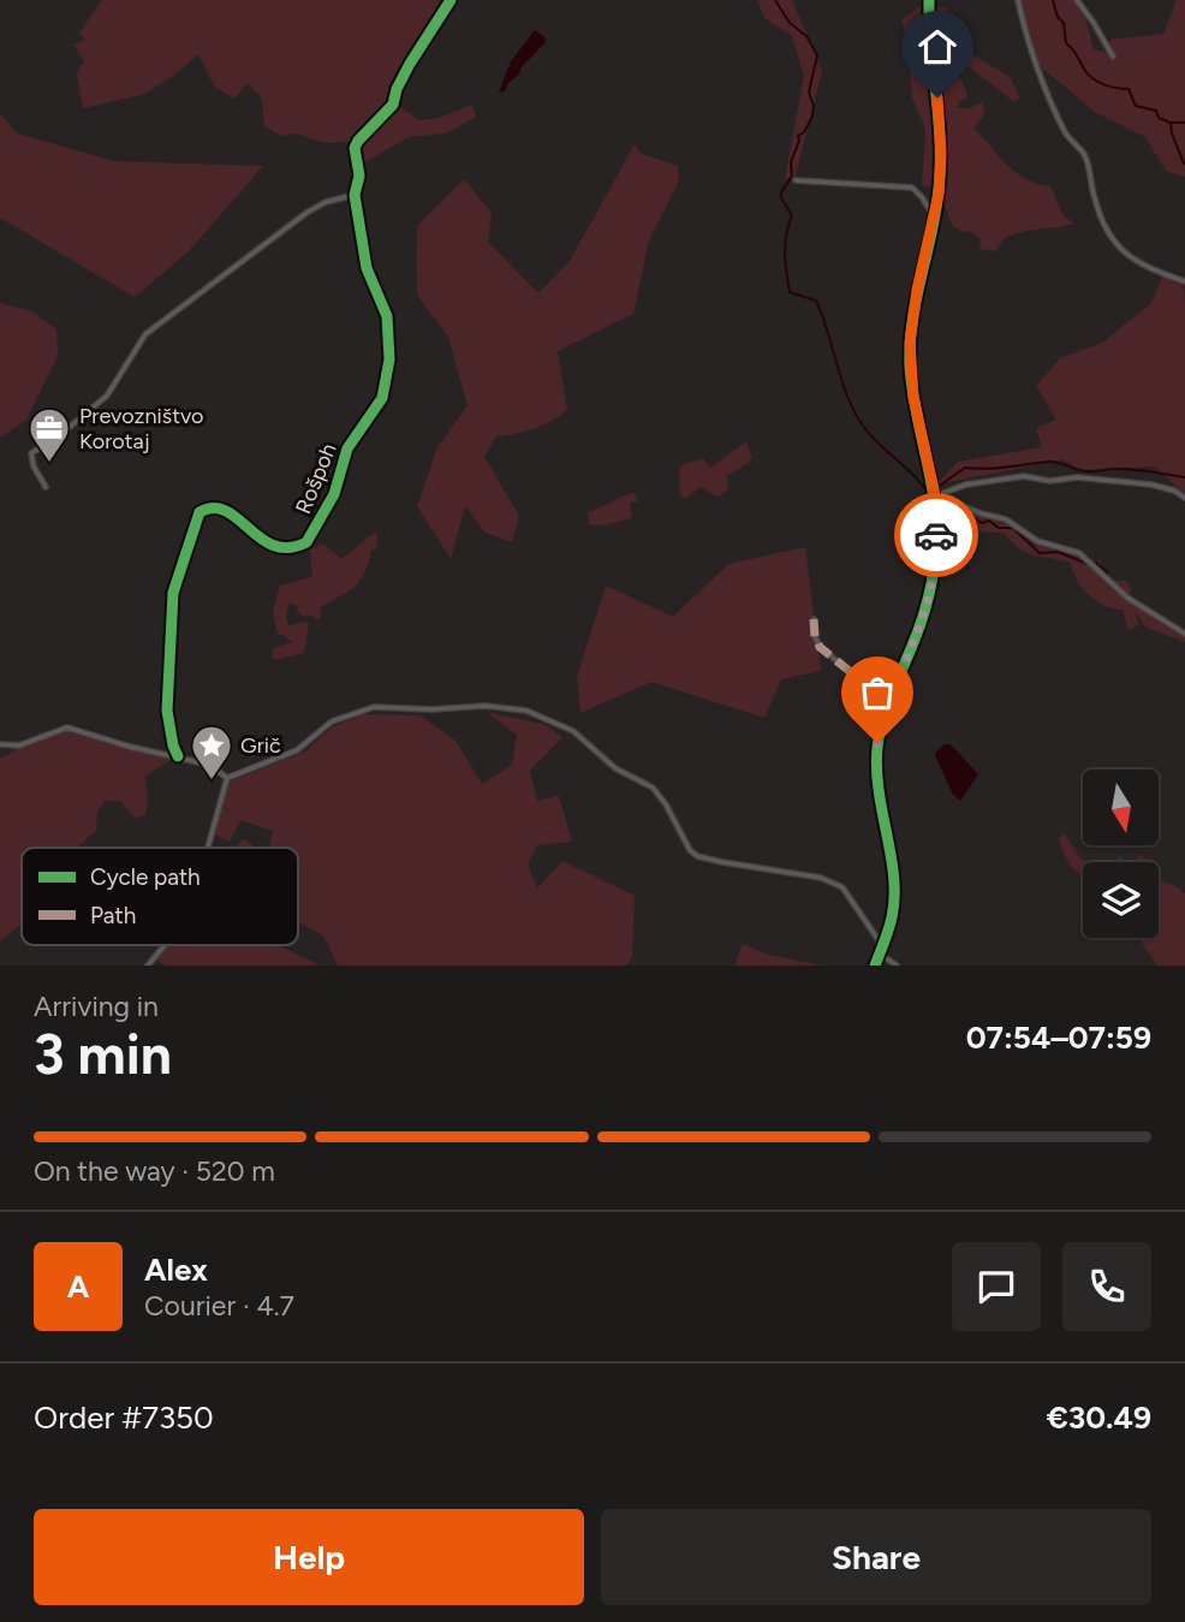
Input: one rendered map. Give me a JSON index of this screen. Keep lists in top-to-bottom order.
{
  "streets": {
    "street": ["Rošpoh"]
  },
  "places": {
    "office": ["Prevozništvo Korotaj"],
    "place": ["Grič"]
  },
  "legend": ["Cycle path", "Path"],
  "north": "bottom",
  "page": {
    "heading": ["3 min", "Arriving in", "07:54–07:59"],
    "panel": [
      "Alex",
      "Courier · 4.7",
      "Order #7350",
      "€30.49"
    ],
    "bar": "On the way · 520 m",
    "round": "A",
    "buttons": ["Help", "Share"]
  }
}
